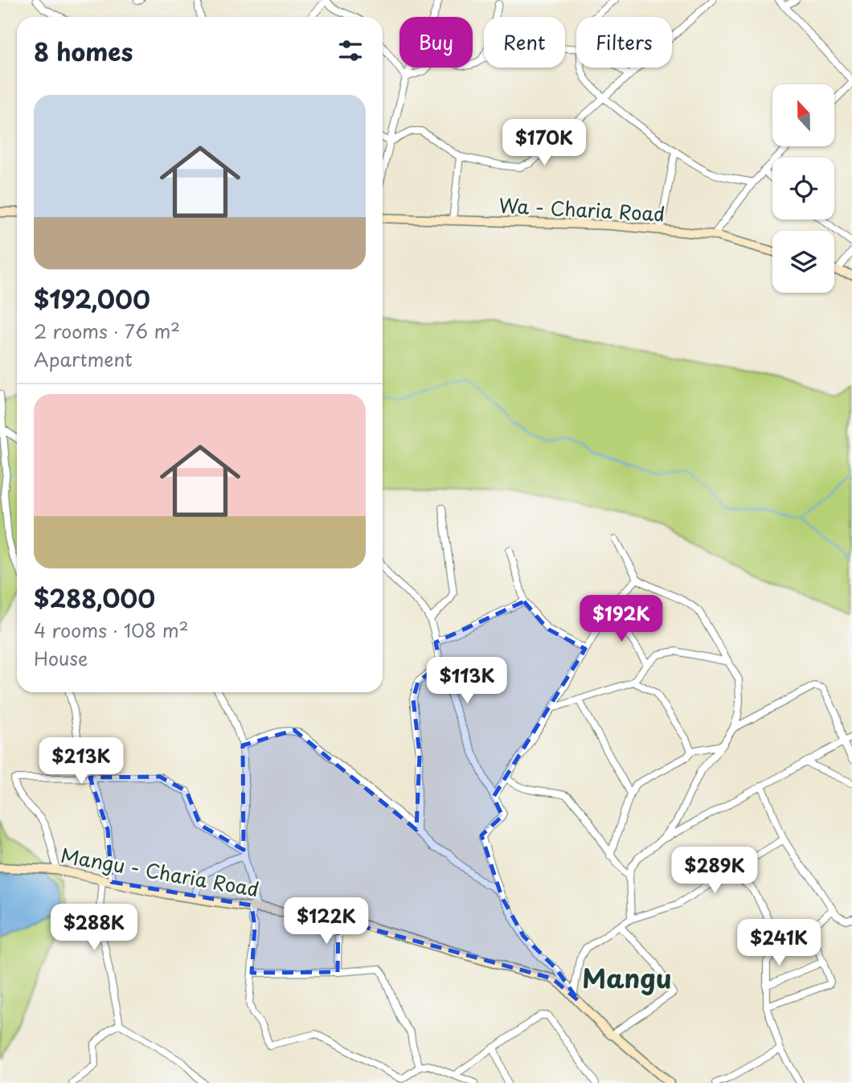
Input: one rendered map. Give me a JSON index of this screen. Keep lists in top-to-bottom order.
{
  "streets": {
    "street": ["Wa - Charia Road", "Mangu - Charia Road"]
  },
  "districts": ["Mangu"],
  "north": "top",
  "page": {
    "chip": ["Buy", "Rent", "Filters"],
    "heading": "8 homes",
    "list": [
      {
        "name": "$192,000",
        "note": "2 rooms · 76 m² · Apartment"
      },
      {
        "name": "$288,000",
        "note": "4 rooms · 108 m² · House"
      }
    ],
    "price": [
      "$170K",
      "$192K",
      "$113K",
      "$213K",
      "$289K",
      "$122K",
      "$288K",
      "$241K"
    ]
  }
}
